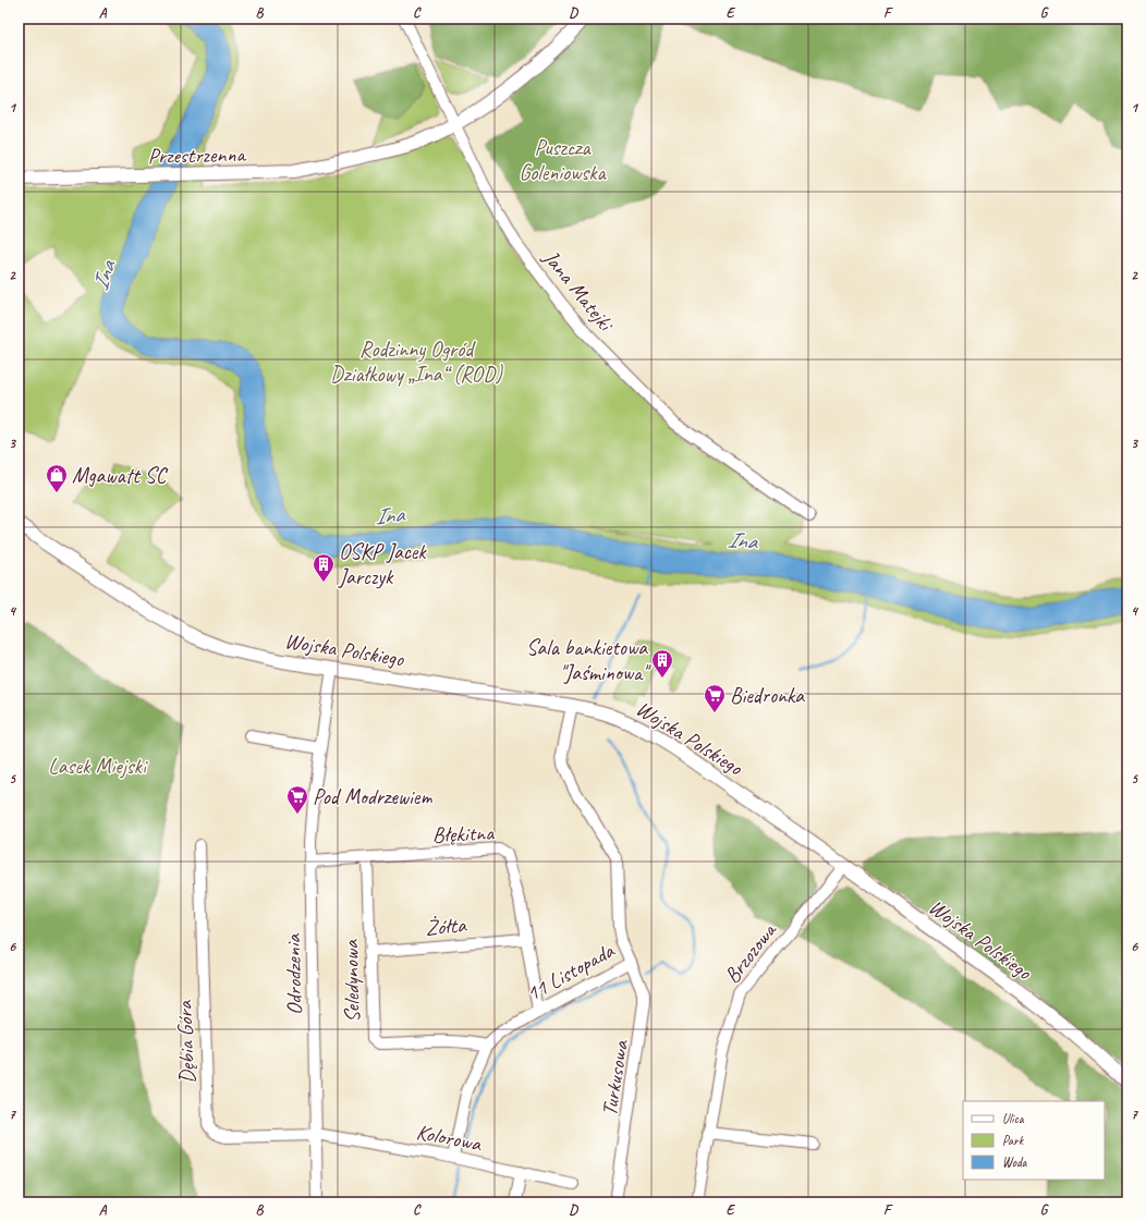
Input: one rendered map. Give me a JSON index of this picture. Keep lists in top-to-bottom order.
{
  "streets": {
    "street": [
      "Przestrzenna",
      "Jana Matejki",
      "Wojska Polskiego",
      "Błękitna",
      "Żółta",
      "Brzozowa",
      "11 Listopada",
      "Odrodzenia",
      "Seledynowa",
      "Dębia Góra",
      "Turkusowa",
      "Kolorowa"
    ]
  },
  "crossings": [
    ["Przestrzenna", "Jana Matejki"],
    ["Wojska Polskiego", "Brzozowa"],
    ["Wojska Polskiego", "11 Listopada"],
    ["Wojska Polskiego", "Odrodzenia"],
    ["Błękitna", "Żółta"],
    ["Błękitna", "11 Listopada"],
    ["Błękitna", "Odrodzenia"],
    ["Błękitna", "Seledynowa"],
    ["Żółta", "Seledynowa"],
    ["11 Listopada", "Seledynowa"],
    ["11 Listopada", "Turkusowa"],
    ["Odrodzenia", "Dębia Góra"],
    ["Odrodzenia", "Kolorowa"],
    ["Dębia Góra", "Kolorowa"]
  ],
  "water": ["Ina"],
  "parks": ["Puszcza Goleniowska", "Rodzinny Ogród Działkowy „Ina“ (ROD)", "Lasek Miejski"],
  "places": {
    "shop": ["Mgawatt SC"],
    "building": ["OSKP Jacek Jarczyk", "Sala bankietowa \"Jaśminowa\""],
    "supermarket": ["Biedronka", "Pod Modrzewiem"]
  },
  "legend": ["Ulica", "Park", "Woda"],
  "grid": {
    "columns": [
      "A",
      "B",
      "C",
      "D",
      "E",
      "F",
      "G"
    ],
    "rows": [
      "1",
      "2",
      "3",
      "4",
      "5",
      "6",
      "7"
    ]
  }
}
